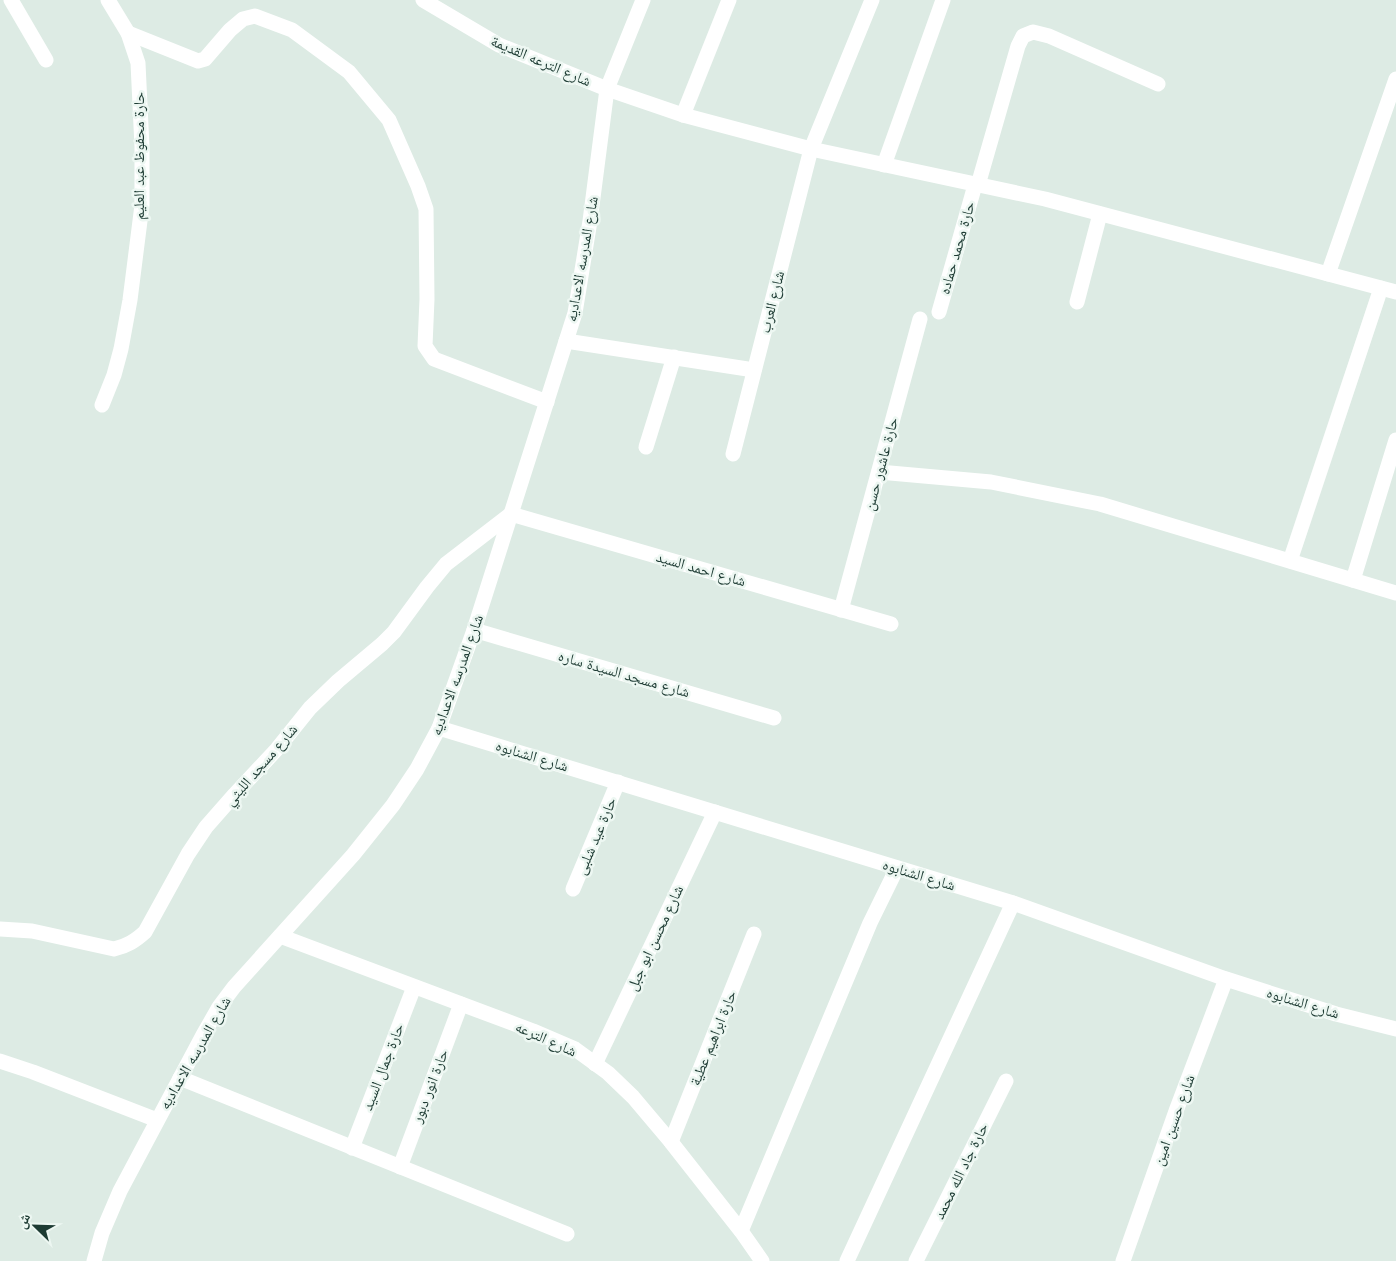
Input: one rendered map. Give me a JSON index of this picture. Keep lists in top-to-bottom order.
{
  "streets": {
    "street": [
      "شارع الترعه القديمة",
      "حارة محفوظ عبد العليم",
      "حارة محمد حماده",
      "شارع المدرسه الاعداديه",
      "شارع العرب",
      "حارة عاشور حسن",
      "شارع احمد السيد",
      "شارع مسجد السيدة ساره",
      "شارع الشنابوه",
      "شارع مسجد الليثي",
      "حارة عيد شلبى",
      "شارع محسن ابو جبل",
      "حارة ابراهيم عطية",
      "شارع الترعه",
      "حارة جمال السيد",
      "حارة انور دبور",
      "شارع حسين امين",
      "حارة جاد الله محمد"
    ]
  },
  "crossings": [
    ["شارع الترعه القديمة", "حارة محمد حماده"],
    ["شارع الترعه القديمة", "شارع المدرسه الاعداديه"],
    ["شارع الترعه القديمة", "شارع العرب"],
    ["شارع المدرسه الاعداديه", "شارع احمد السيد"],
    ["شارع المدرسه الاعداديه", "شارع مسجد السيدة ساره"],
    ["شارع المدرسه الاعداديه", "شارع الشنابوه"],
    ["شارع المدرسه الاعداديه", "شارع مسجد الليثي"],
    ["شارع المدرسه الاعداديه", "شارع الترعه"],
    ["حارة عاشور حسن", "شارع احمد السيد"],
    ["شارع احمد السيد", "شارع مسجد الليثي"],
    ["شارع الشنابوه", "حارة عيد شلبى"],
    ["شارع الشنابوه", "شارع محسن ابو جبل"],
    ["شارع الشنابوه", "شارع حسين امين"],
    ["شارع محسن ابو جبل", "شارع الترعه"],
    ["حارة ابراهيم عطية", "شارع الترعه"],
    ["شارع الترعه", "حارة جمال السيد"],
    ["شارع الترعه", "حارة انور دبور"]
  ],
  "north": "top left"
}
